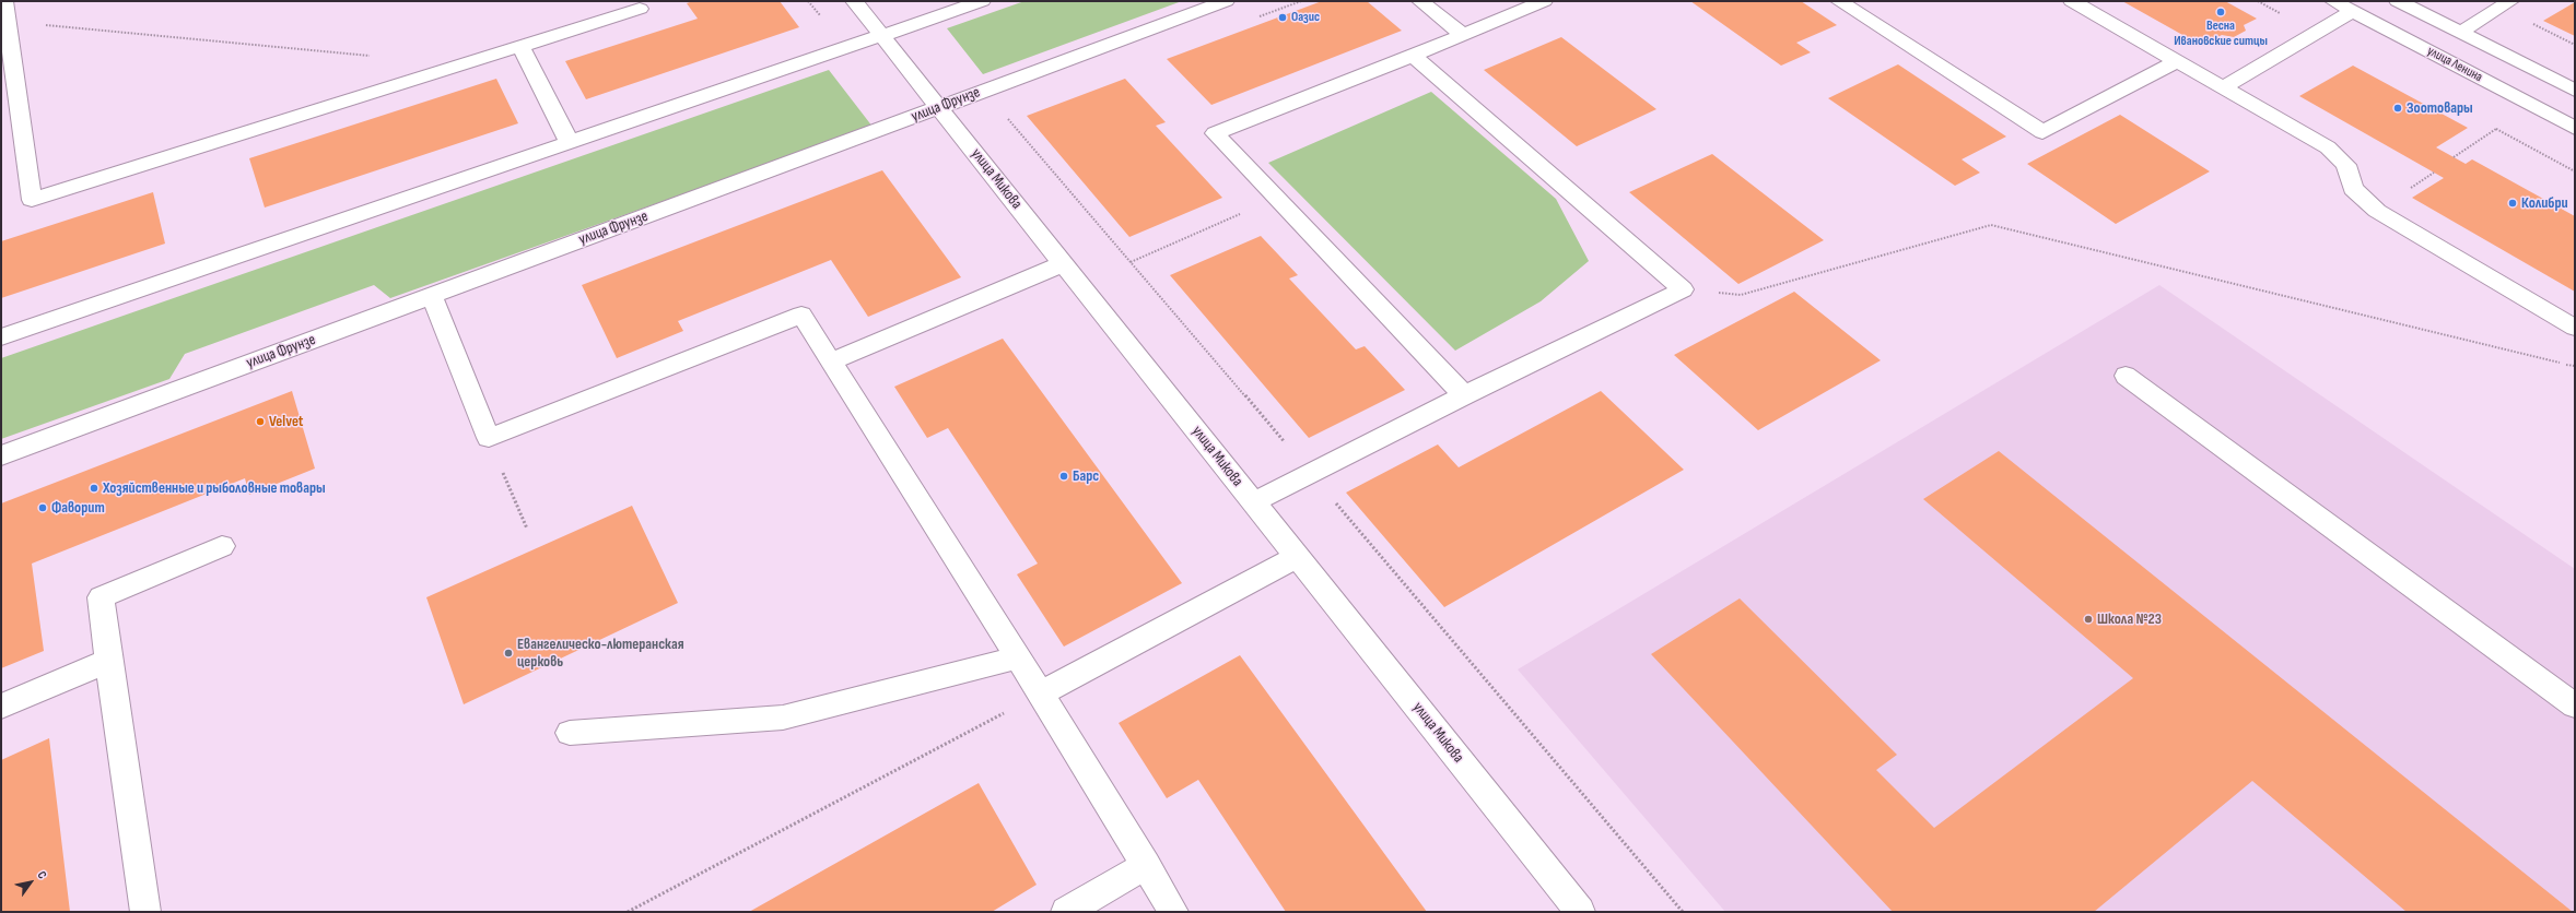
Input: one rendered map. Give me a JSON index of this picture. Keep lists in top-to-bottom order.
{
  "streets": {
    "street": ["улица Ленина", "улица Фрунзе", "улица Микова"]
  },
  "crossings": [
    ["улица Фрунзе", "улица Микова"]
  ],
  "places": [
    "Весна Ивановские ситцы",
    "Оазис",
    "Зоотовары",
    "Колибри",
    "Velvet",
    "Барс",
    "Хозяйственные и рыболовные товары",
    "Фаворит",
    "Школа №23",
    "Евангелическо-лютеранская церковь"
  ],
  "north": "top right"
}
